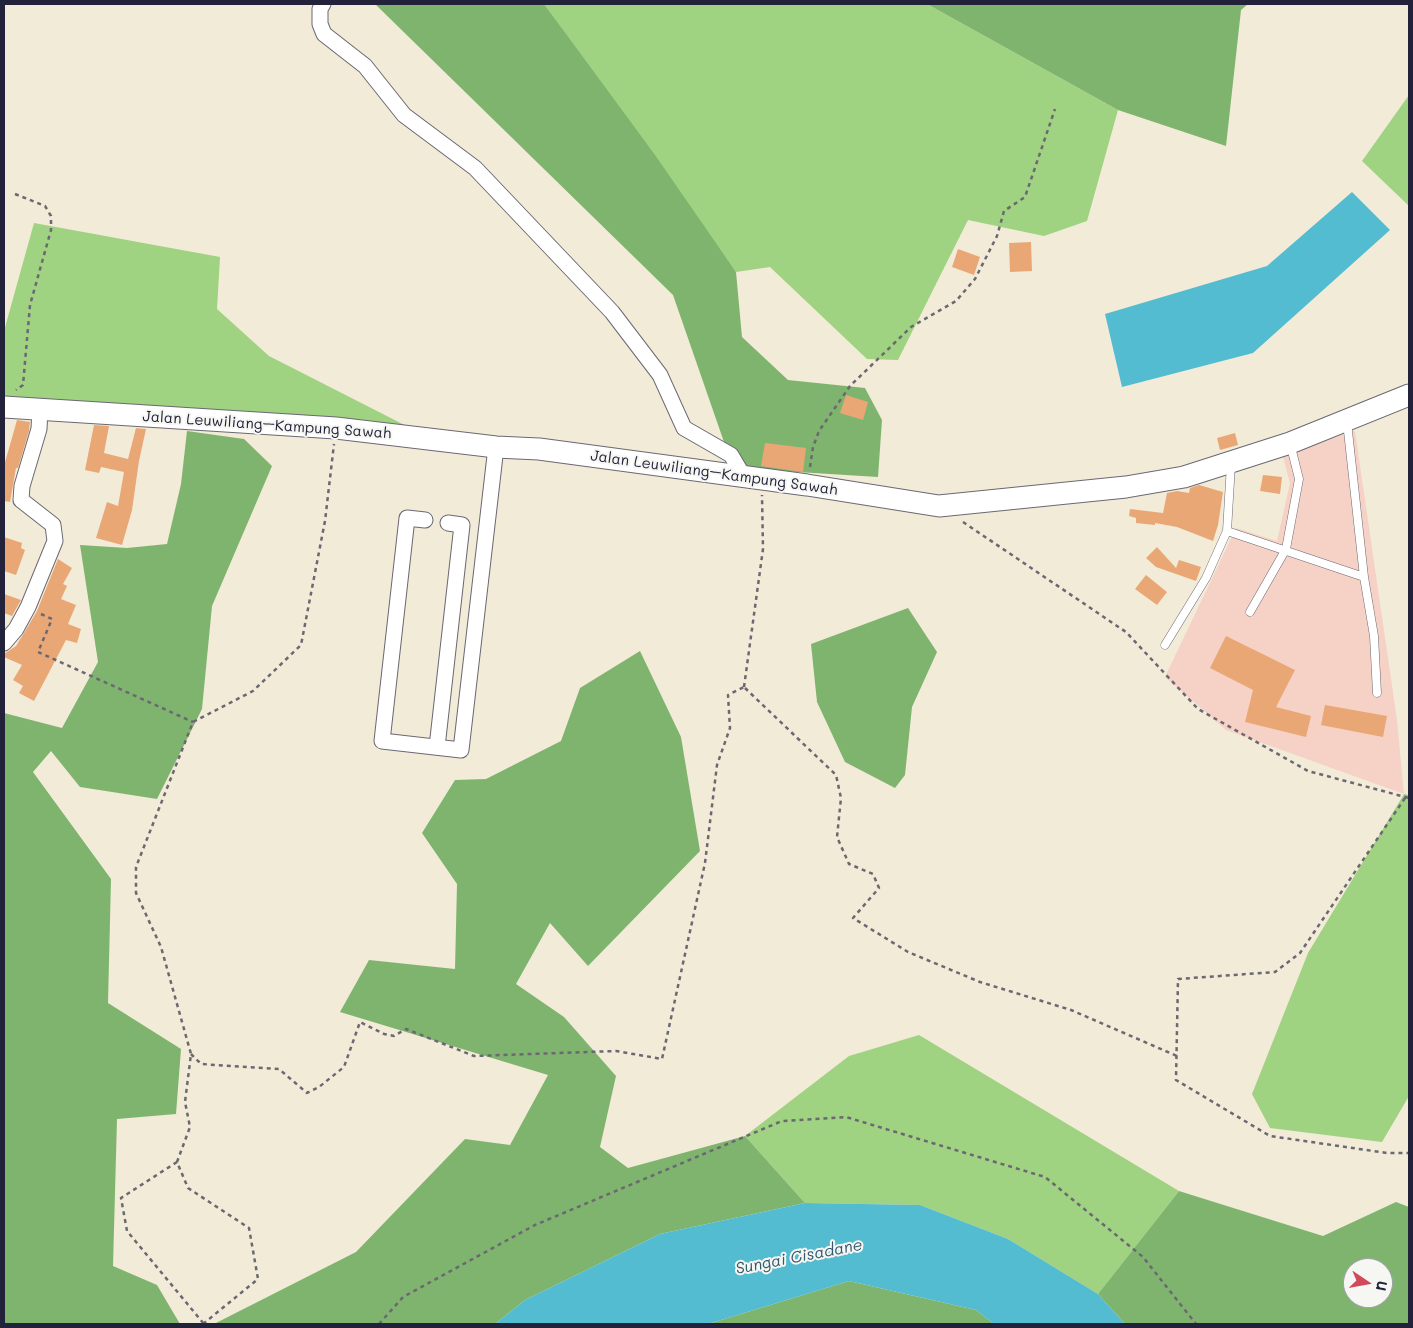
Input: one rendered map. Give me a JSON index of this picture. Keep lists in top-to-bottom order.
{
  "streets": {
    "main road": ["Jalan Leuwiliang–Kampung Sawah"]
  },
  "water": ["Sungai Cisadane"],
  "north": "right"
}
